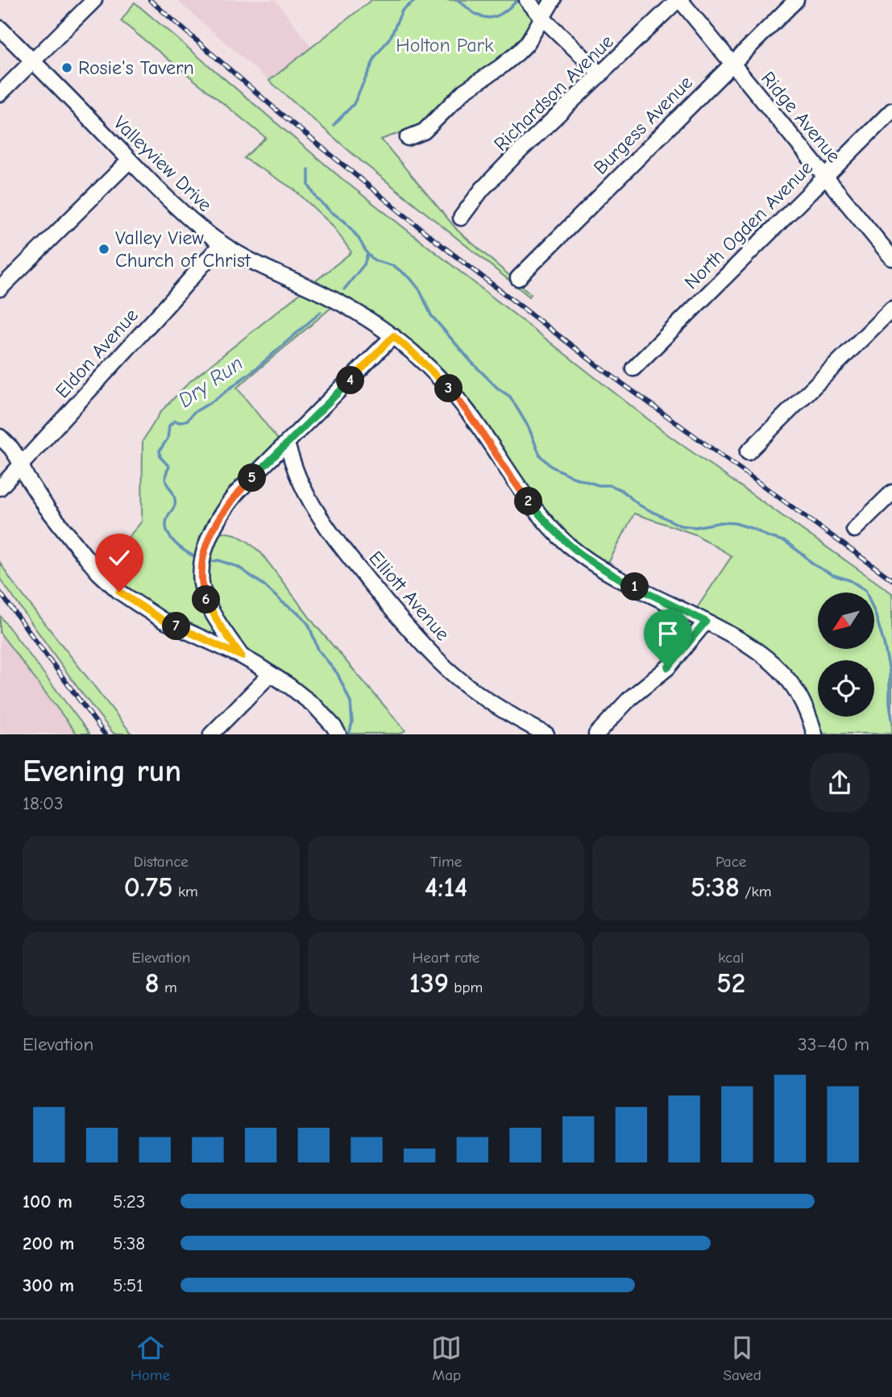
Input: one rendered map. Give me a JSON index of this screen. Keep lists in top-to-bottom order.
{
  "streets": {
    "street": [
      "Richardson Avenue",
      "Ridge Avenue",
      "Burgess Avenue",
      "Valleyview Drive",
      "North Ogden Avenue",
      "Eldon Avenue",
      "Elliott Avenue"
    ]
  },
  "crossings": [
    ["Richardson Avenue", "Ridge Avenue"],
    ["Ridge Avenue", "Burgess Avenue"],
    ["Ridge Avenue", "North Ogden Avenue"],
    ["Valleyview Drive", "Eldon Avenue"]
  ],
  "water": ["Dry Run"],
  "parks": ["Holton Park"],
  "places": ["Rosie's Tavern", "Valley View Church of Christ"],
  "north": "bottom left",
  "page": {
    "pins": [
      "4",
      "3",
      "5",
      "2",
      "1",
      "6",
      "7"
    ],
    "heading": ["Evening run", "18:03"],
    "stats": [
      ["Distance", "0.75 km"],
      ["Time", "4:14"],
      ["Pace", "5:38 /km"],
      ["Elevation", "8 m"],
      ["Heart rate", "139 bpm"],
      ["kcal", "52"]
    ],
    "chart": ["Elevation", "33–40 m"],
    "list": [
      {
        "name": "100 m",
        "note": "5:23"
      },
      {
        "name": "200 m",
        "note": "5:38"
      },
      {
        "name": "300 m",
        "note": "5:51"
      }
    ],
    "tabs": ["Home", "Map", "Saved"]
  }
}
